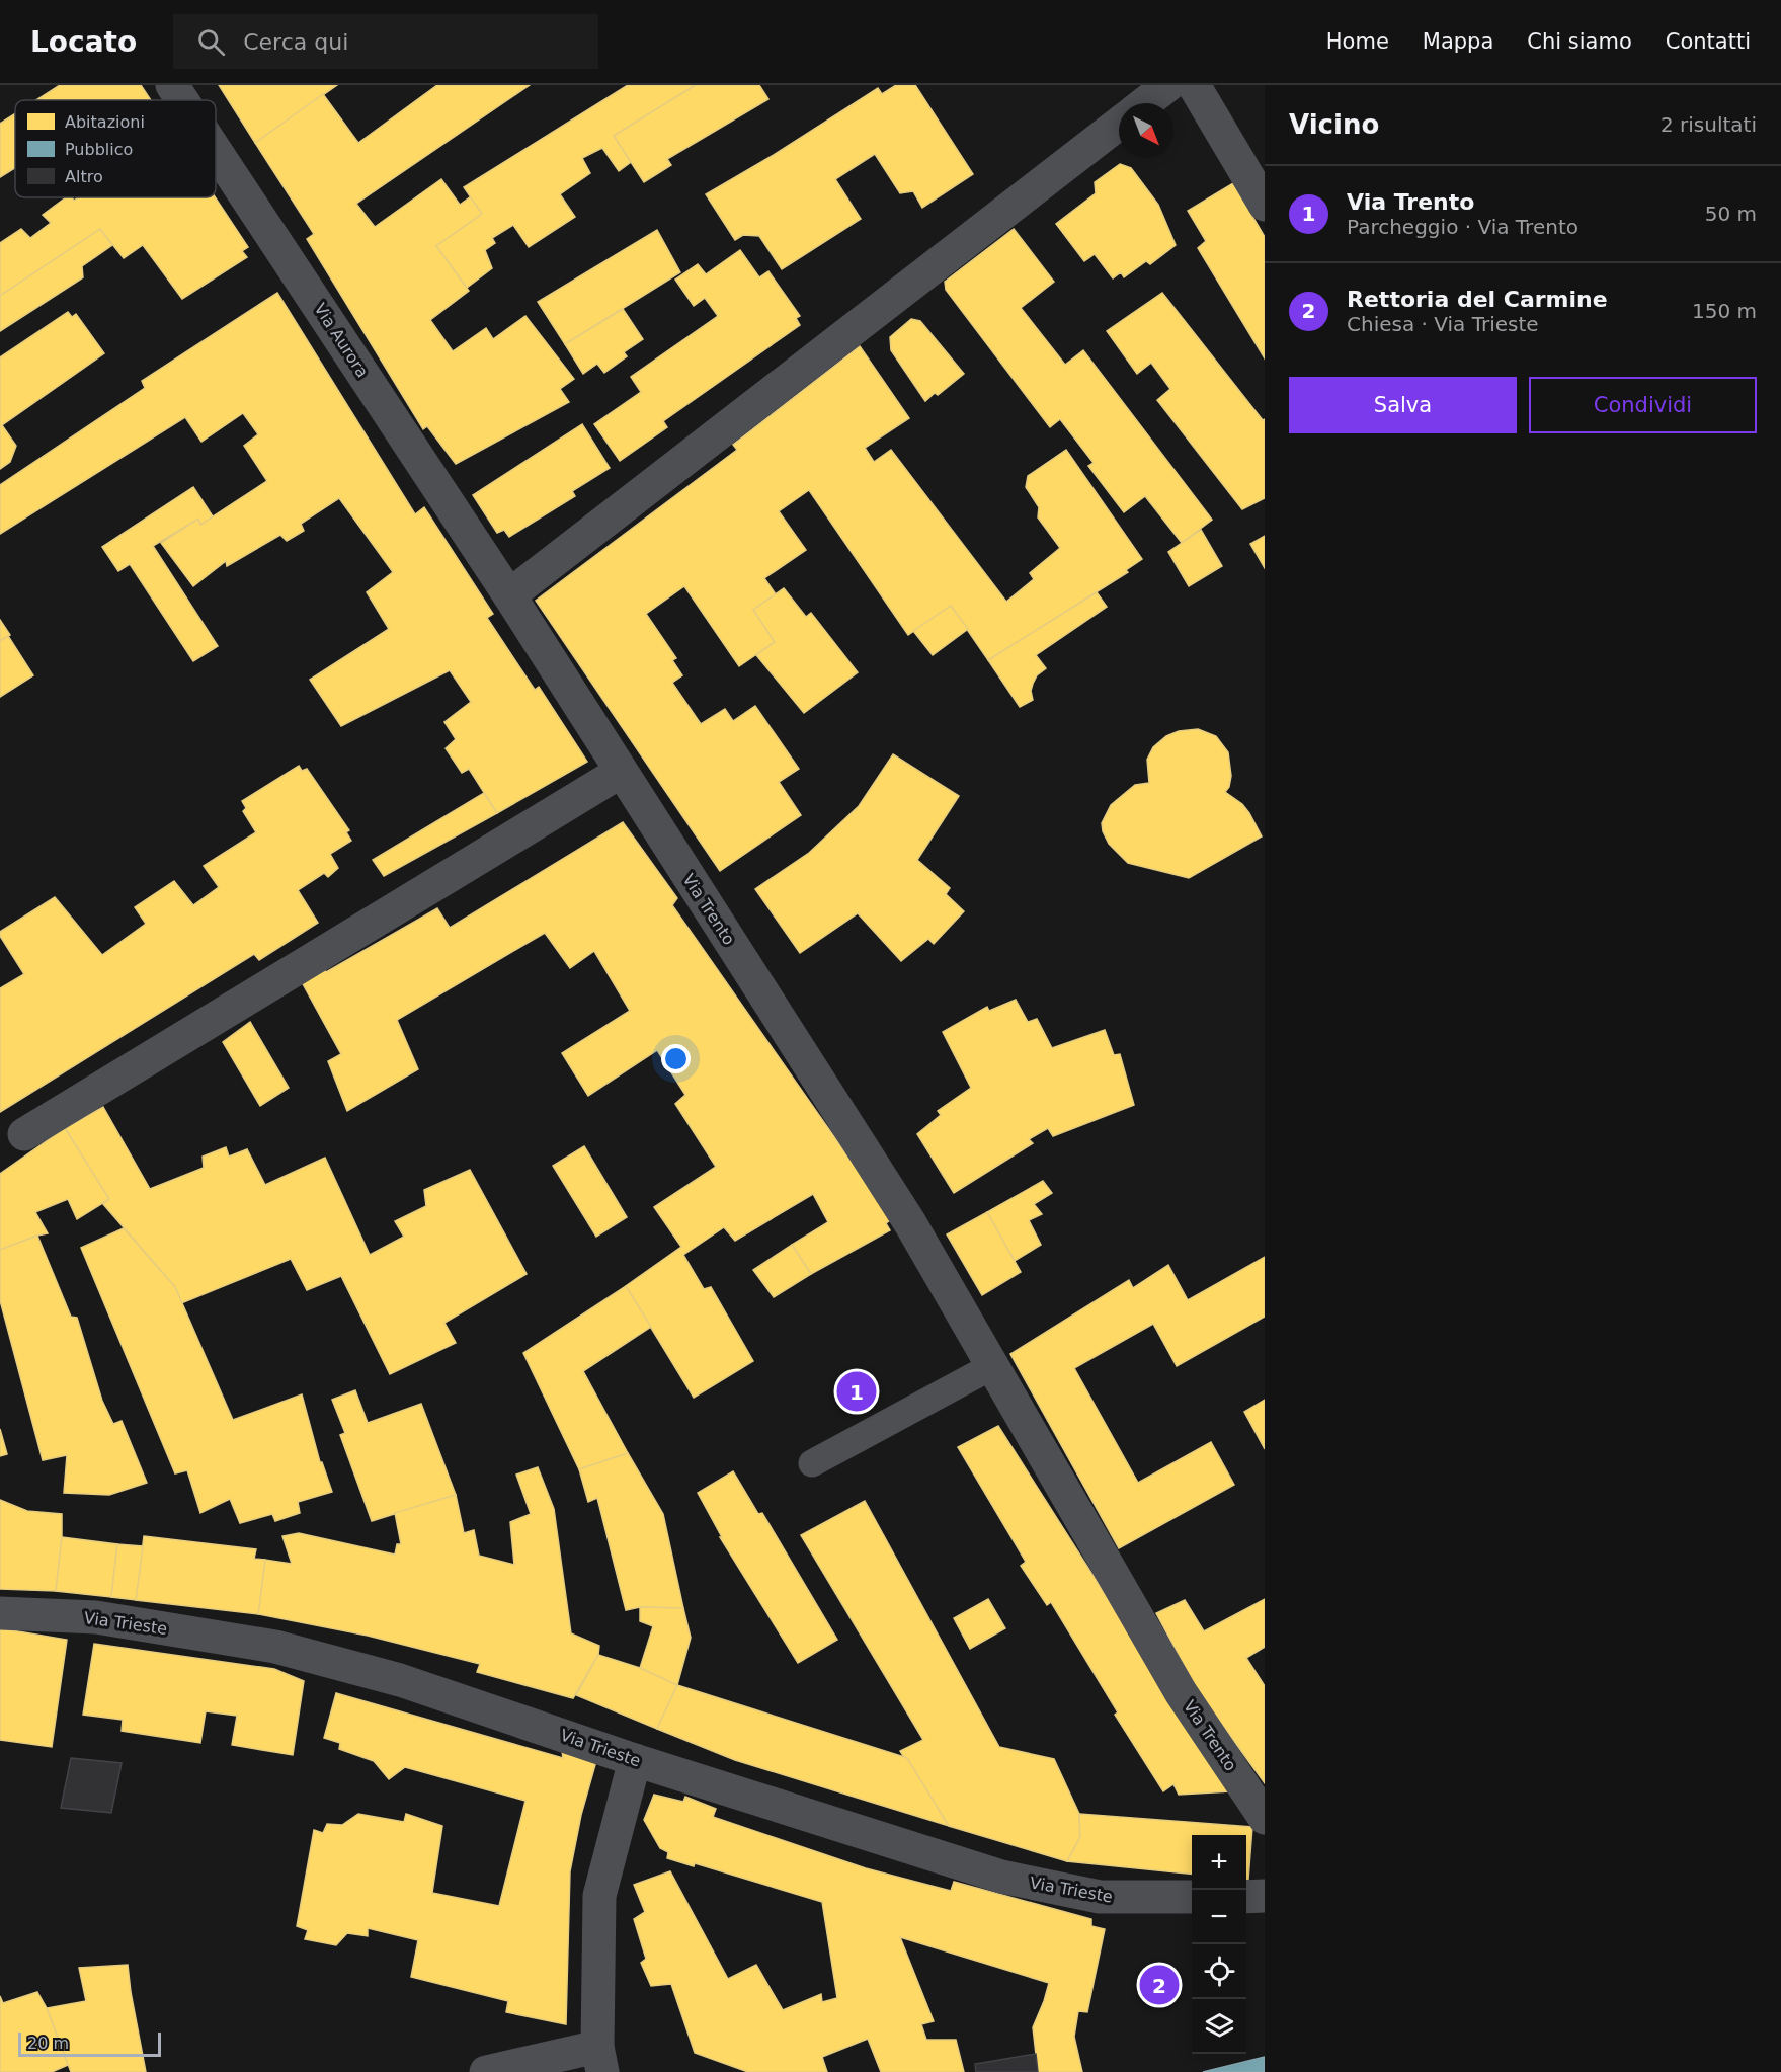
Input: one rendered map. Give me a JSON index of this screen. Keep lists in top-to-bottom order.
{
  "streets": {
    "street": ["Via Aurora", "Via Trento", "Via Trieste"]
  },
  "crossings": [
    ["Via Aurora", "Via Trento"]
  ],
  "legend": ["Abitazioni", "Pubblico", "Altro"],
  "scale_bar": "20 m",
  "north": "bottom right",
  "page": {
    "header": "Locato",
    "search": "Cerca qui",
    "nav": [
      "Home",
      "Mappa",
      "Chi siamo",
      "Contatti"
    ],
    "heading": ["Vicino", "2 risultati"],
    "list": [
      {
        "mark": "1",
        "name": "Via Trento",
        "note": "Parcheggio · Via Trento",
        "value": "50 m"
      },
      {
        "mark": "2",
        "name": "Rettoria del Carmine",
        "note": "Chiesa · Via Trieste",
        "value": "150 m"
      }
    ],
    "buttons": ["Salva", "Condividi"],
    "pins": ["1", "2"],
    "map_buttons": ["+", "−"],
    "scale": "20 m"
  }
}
